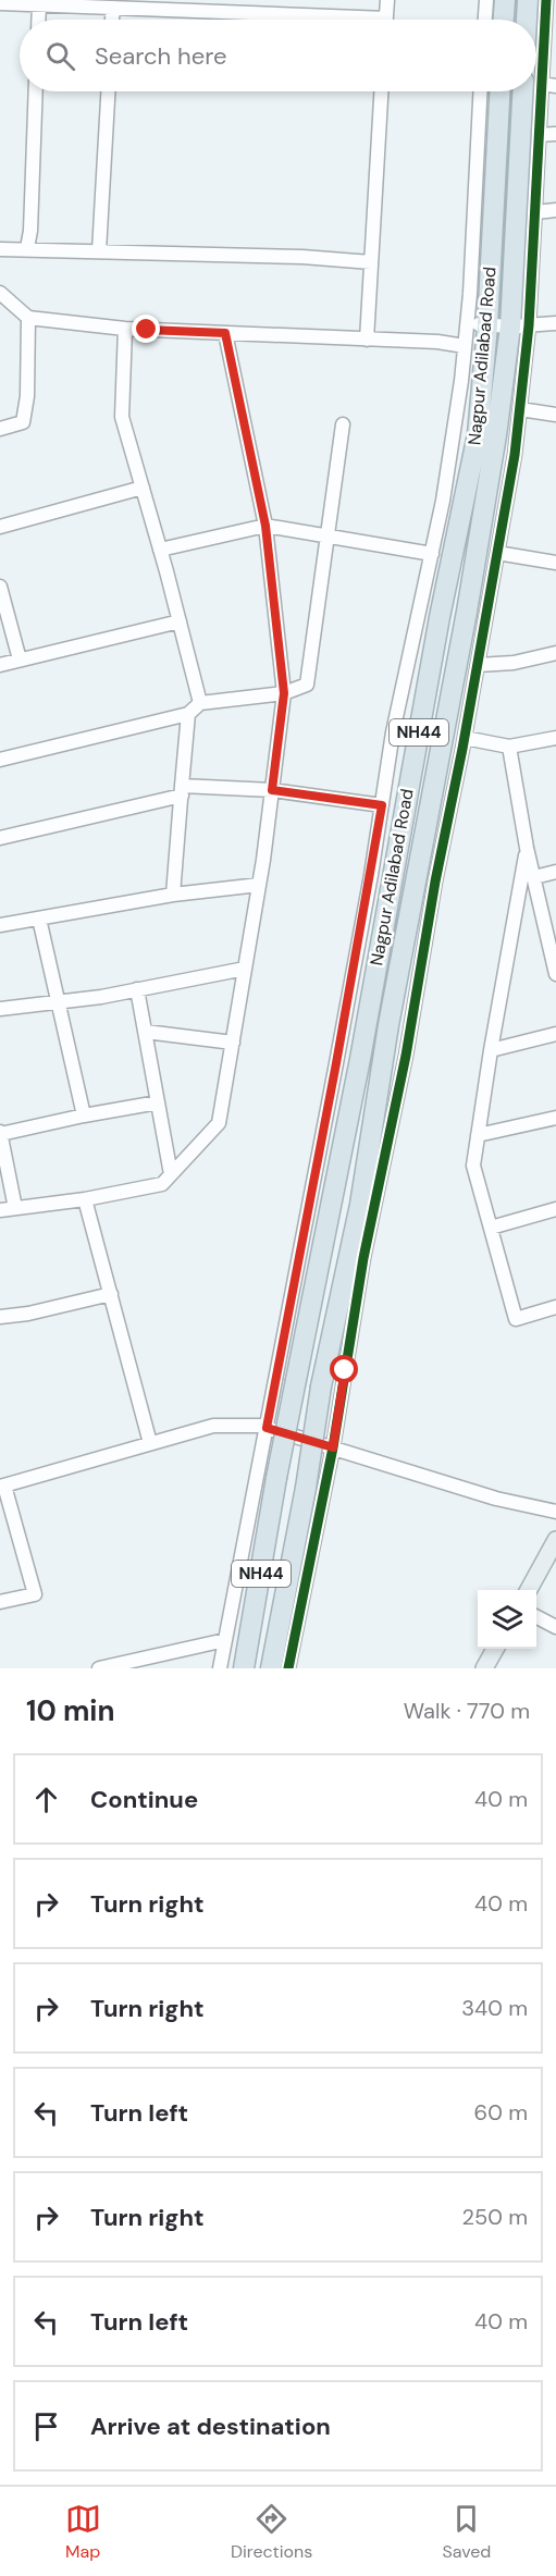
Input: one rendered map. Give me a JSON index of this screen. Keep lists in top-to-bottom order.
{
  "streets": {
    "highway": ["Nagpur Adilabad Road", "NH44"]
  },
  "page": {
    "search": "Search here",
    "heading": ["10 min", "Walk · 770 m"],
    "list": [
      ["Continue", "40 m"],
      ["Turn right", "40 m"],
      ["Turn right", "340 m"],
      ["Turn left", "60 m"],
      ["Turn right", "250 m"],
      ["Turn left", "40 m"],
      "Arrive at destination"
    ],
    "nav": ["Map", "Directions", "Saved"]
  }
}
